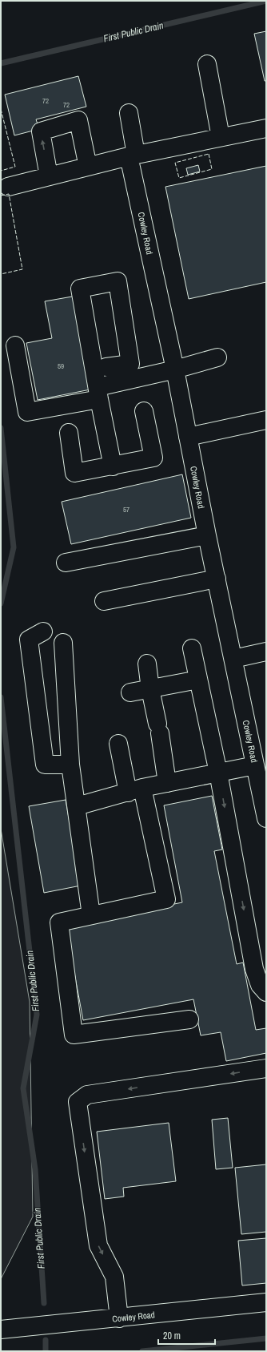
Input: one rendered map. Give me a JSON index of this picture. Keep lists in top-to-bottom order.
{
  "streets": {
    "street": ["Cowley Road"]
  },
  "water": ["First Public Drain"],
  "house_numbers": [
    "72",
    "72",
    "59",
    "57"
  ],
  "scale_bar": "20 m"
}
